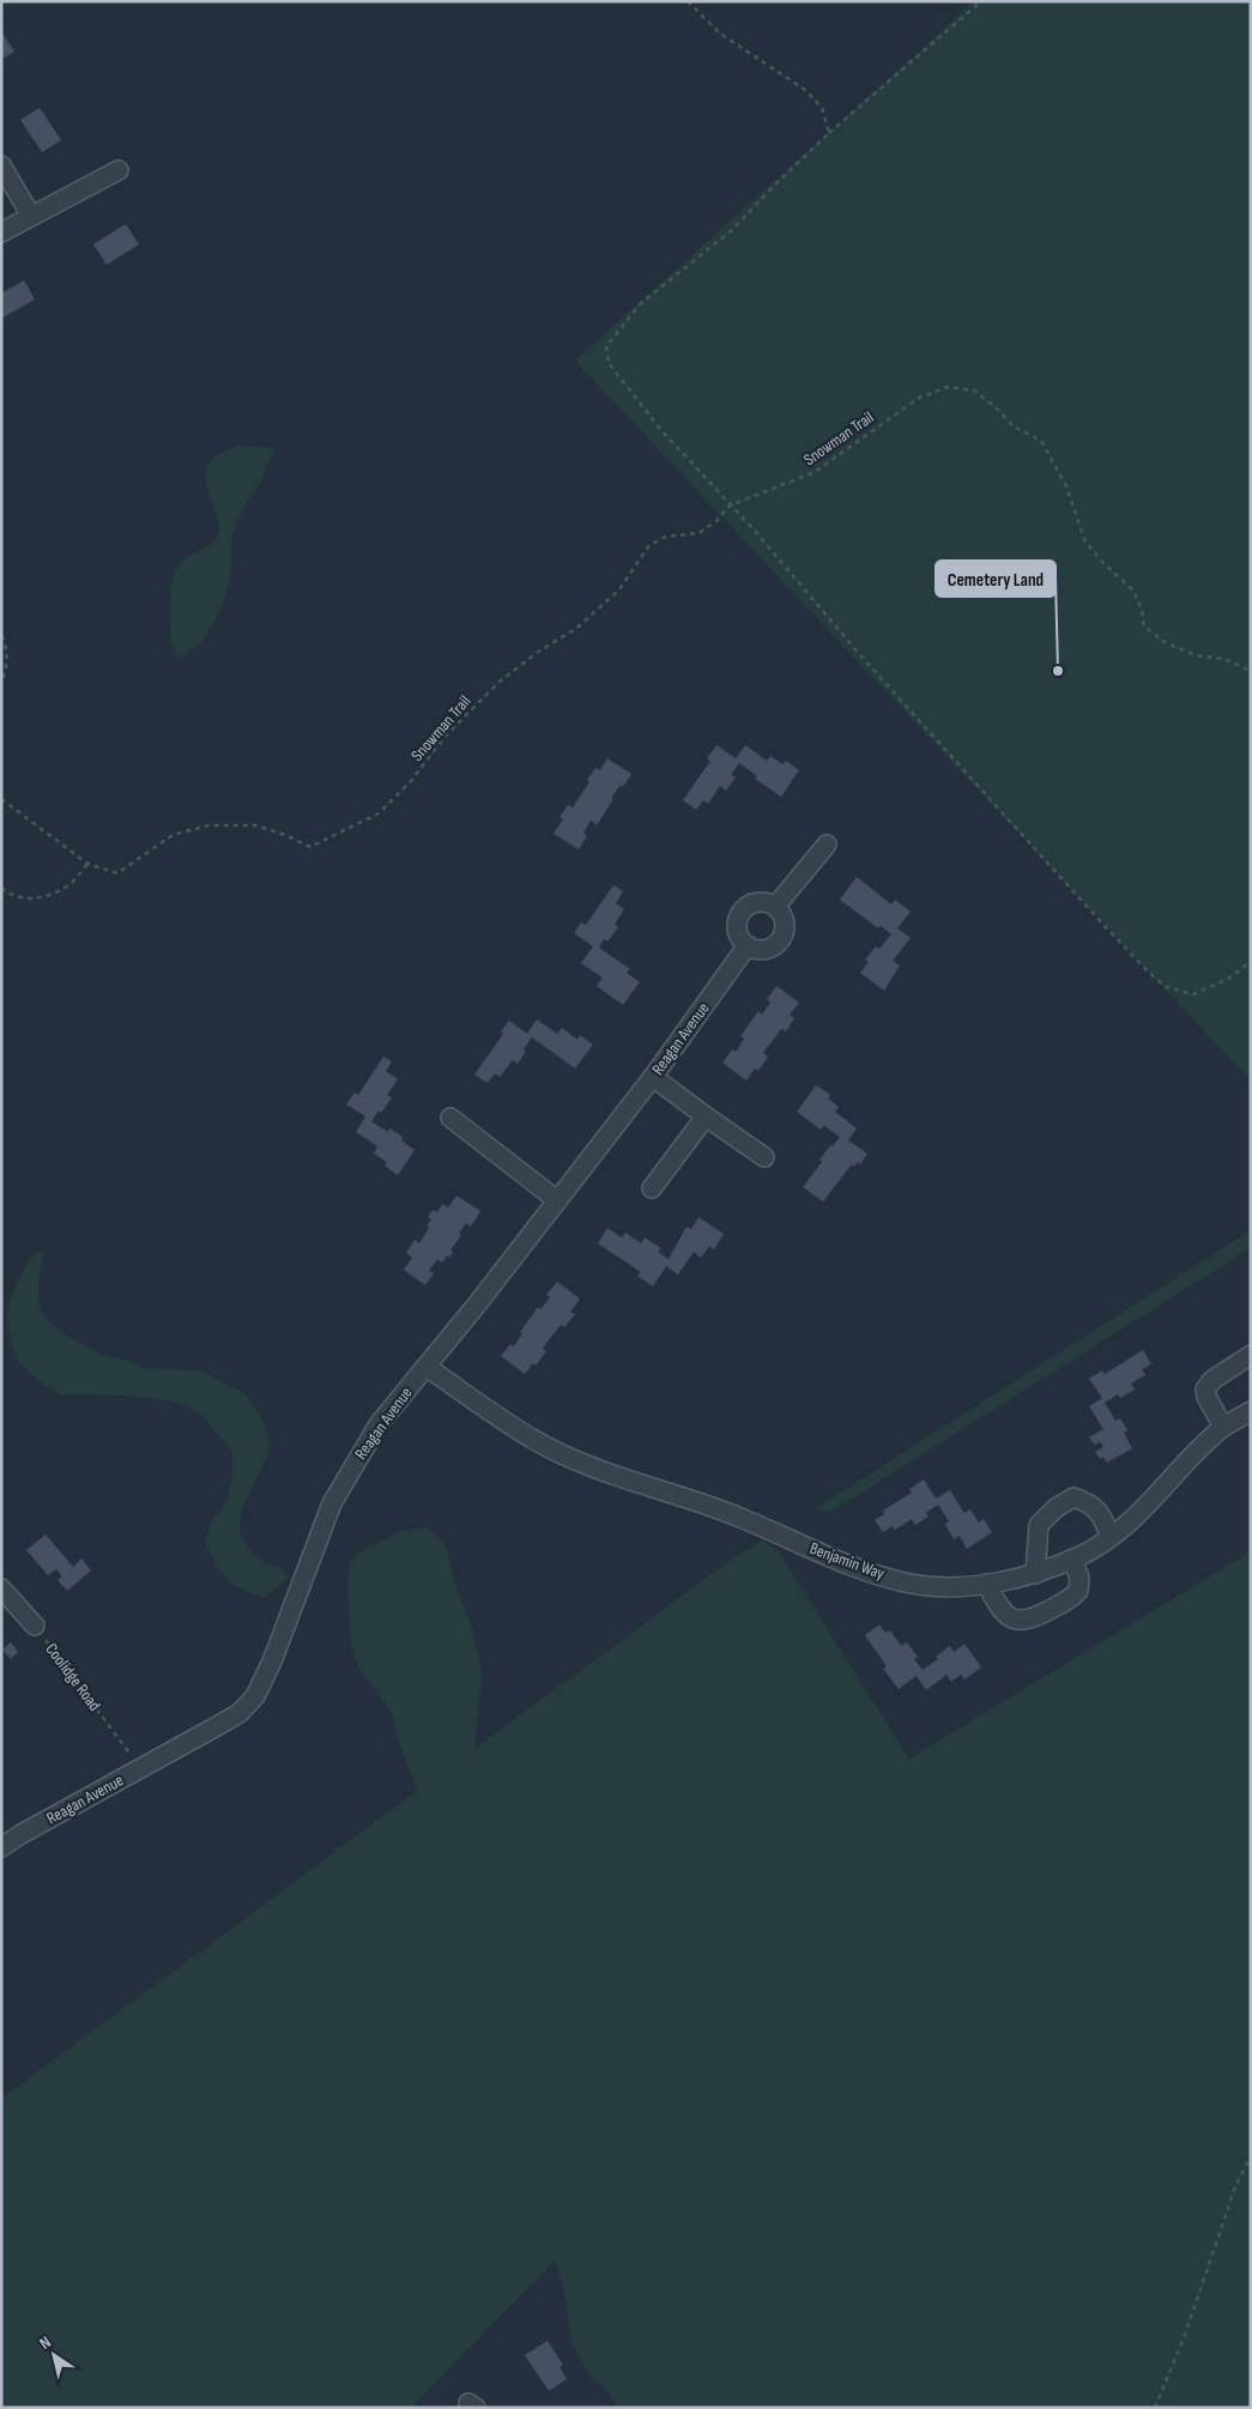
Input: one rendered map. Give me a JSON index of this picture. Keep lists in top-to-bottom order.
{
  "streets": {
    "street": ["Reagan Avenue", "Benjamin Way"],
    "path": ["Snowman Trail", "Coolidge Road"]
  },
  "crossings": [
    ["Reagan Avenue", "Benjamin Way"],
    ["Reagan Avenue", "Coolidge Road"]
  ],
  "places": ["Cemetery Land"],
  "north": "top left"
}
